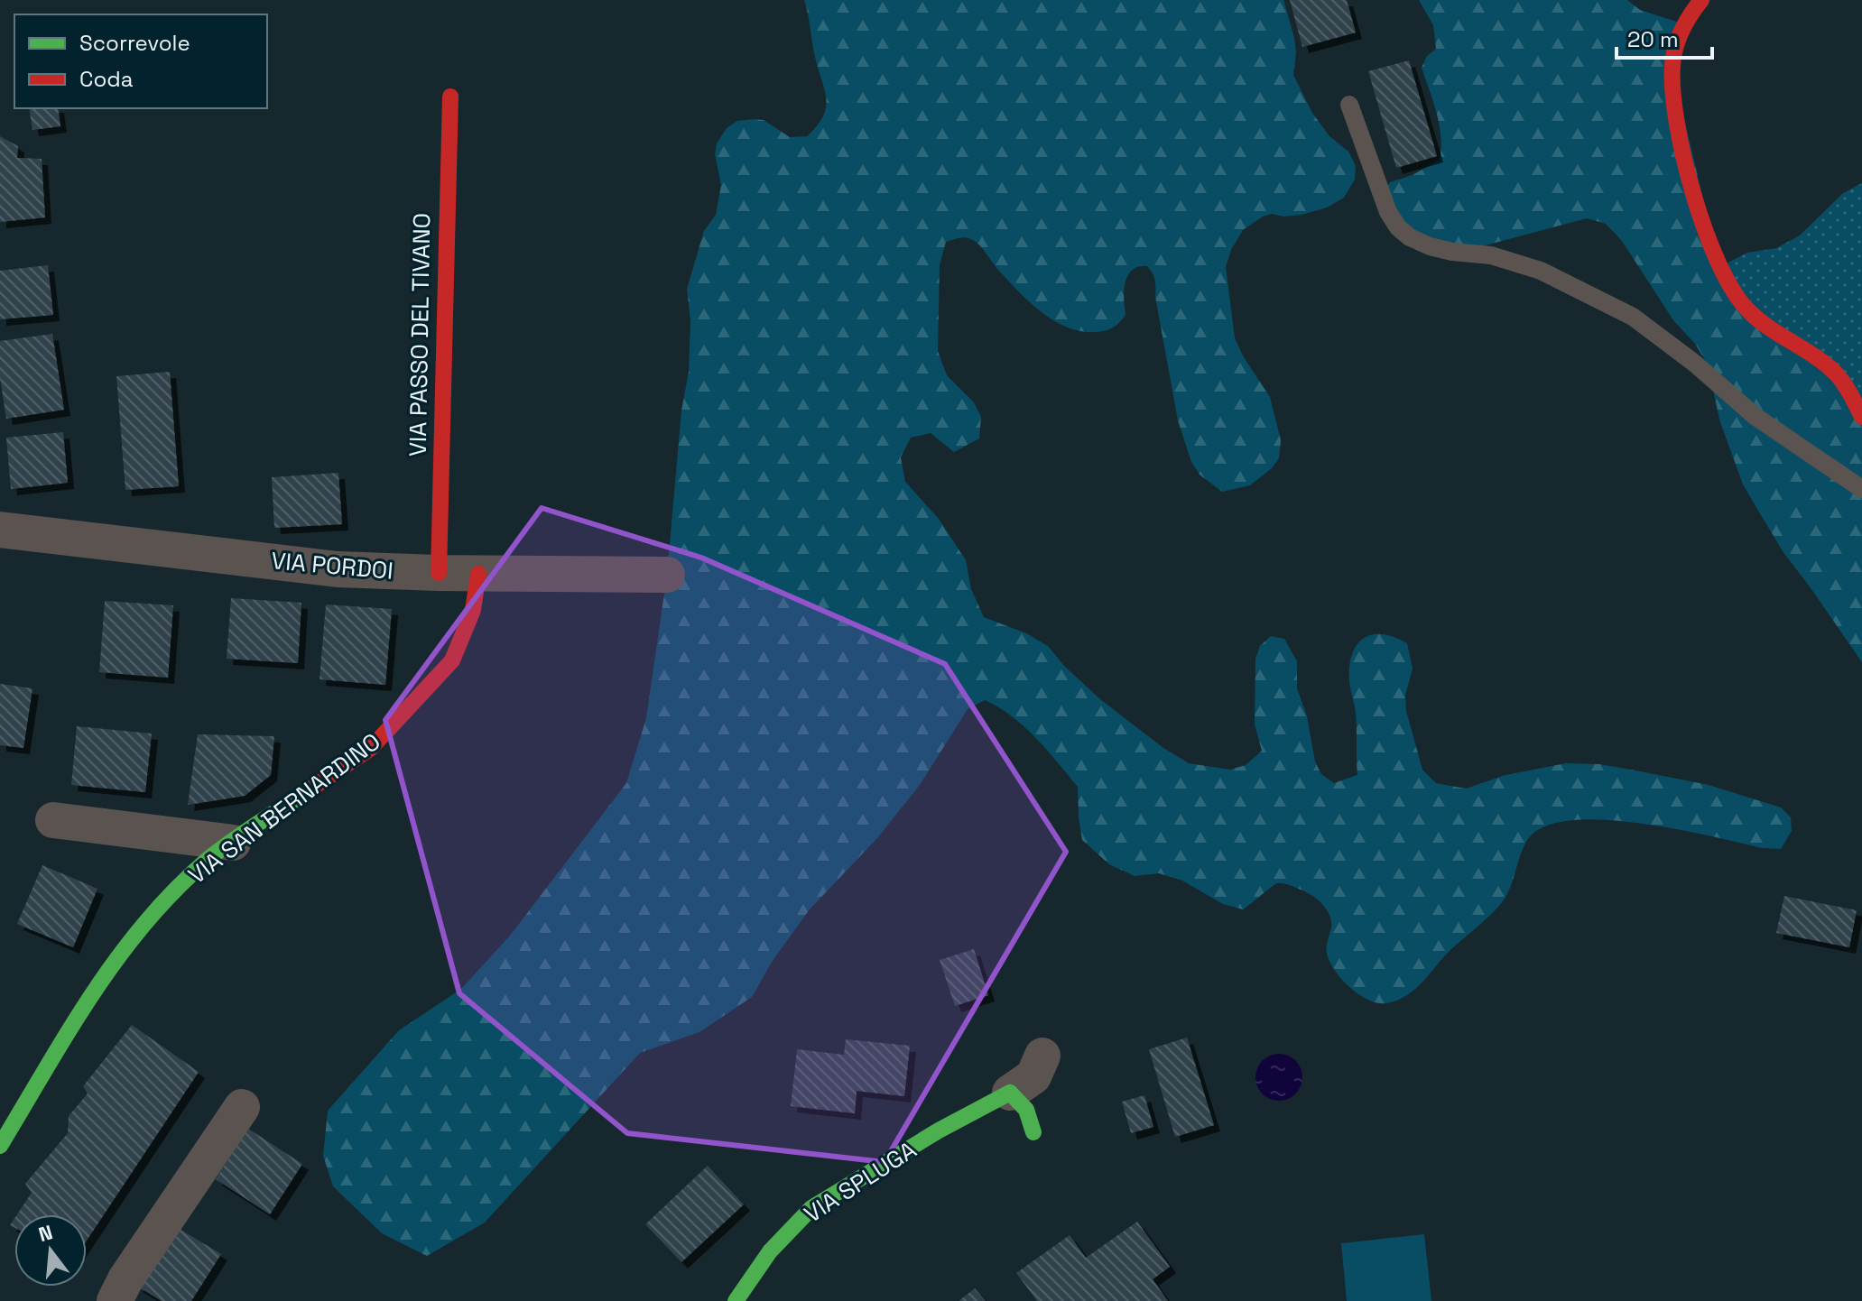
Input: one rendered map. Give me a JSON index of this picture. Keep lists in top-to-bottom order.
{
  "streets": {
    "street": [
      "VIA PASSO DEL TIVANO",
      "VIA PORDOI",
      "VIA SAN BERNARDINO",
      "VIA SPLUGA"
    ]
  },
  "crossings": [
    ["VIA PASSO DEL TIVANO", "VIA PORDOI"],
    ["VIA PORDOI", "VIA SAN BERNARDINO"]
  ],
  "legend": ["Scorrevole", "Coda"],
  "scale_bar": "20 m",
  "north": "top"
}
